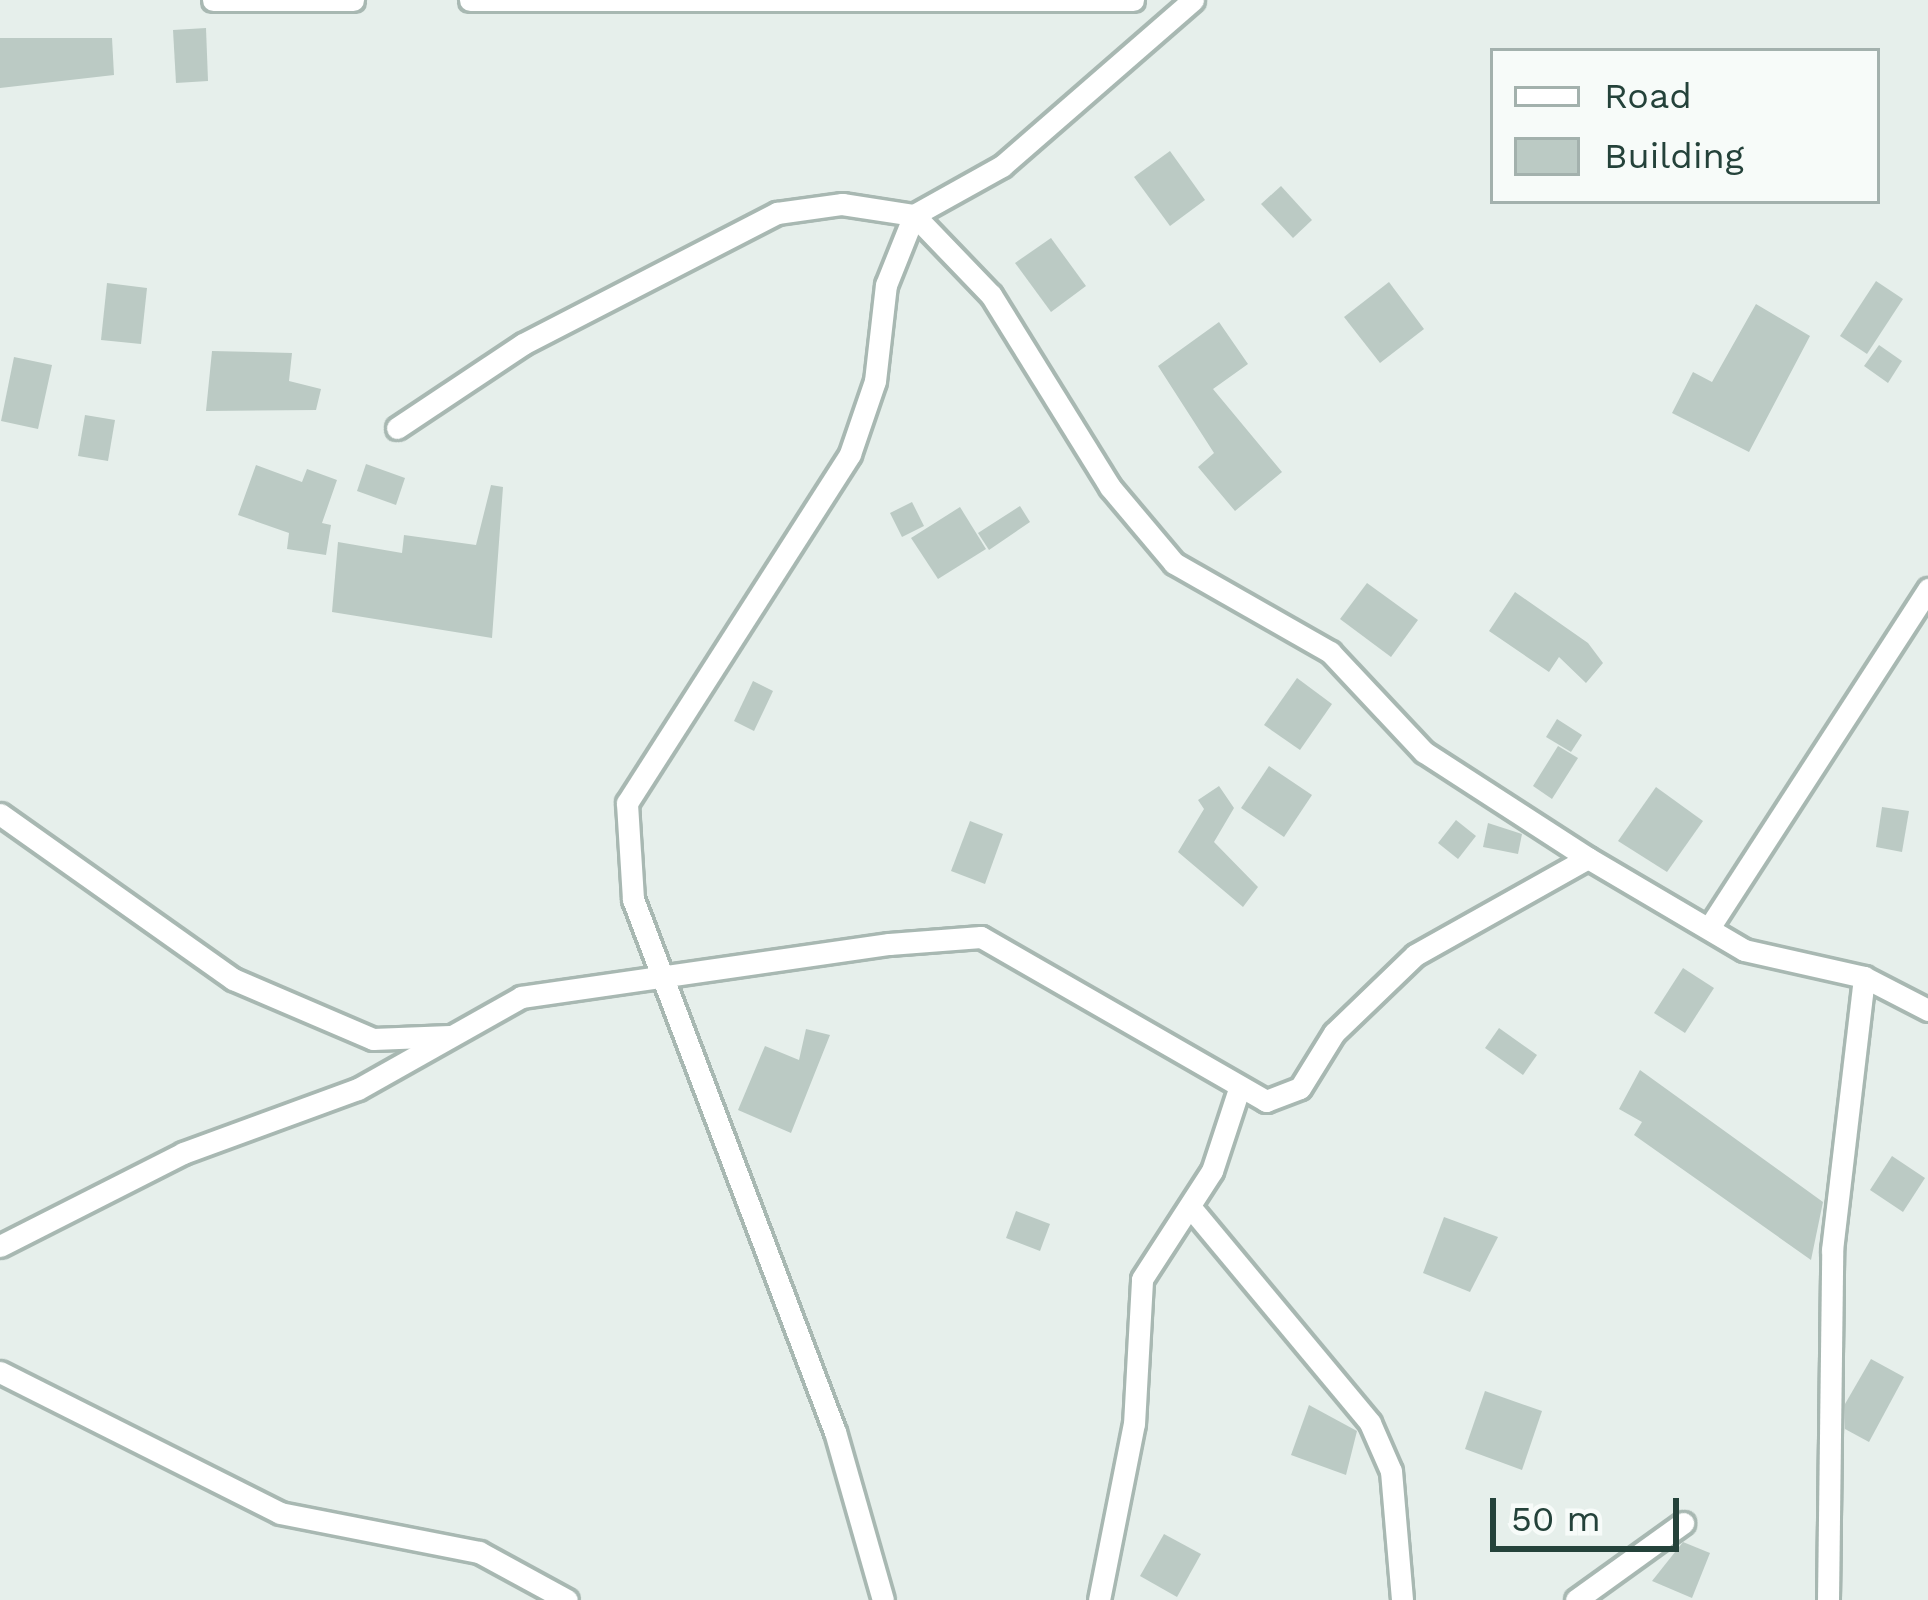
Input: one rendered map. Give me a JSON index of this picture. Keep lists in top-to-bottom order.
{
  "legend": ["Road", "Building"],
  "scale_bar": "50 m"
}
